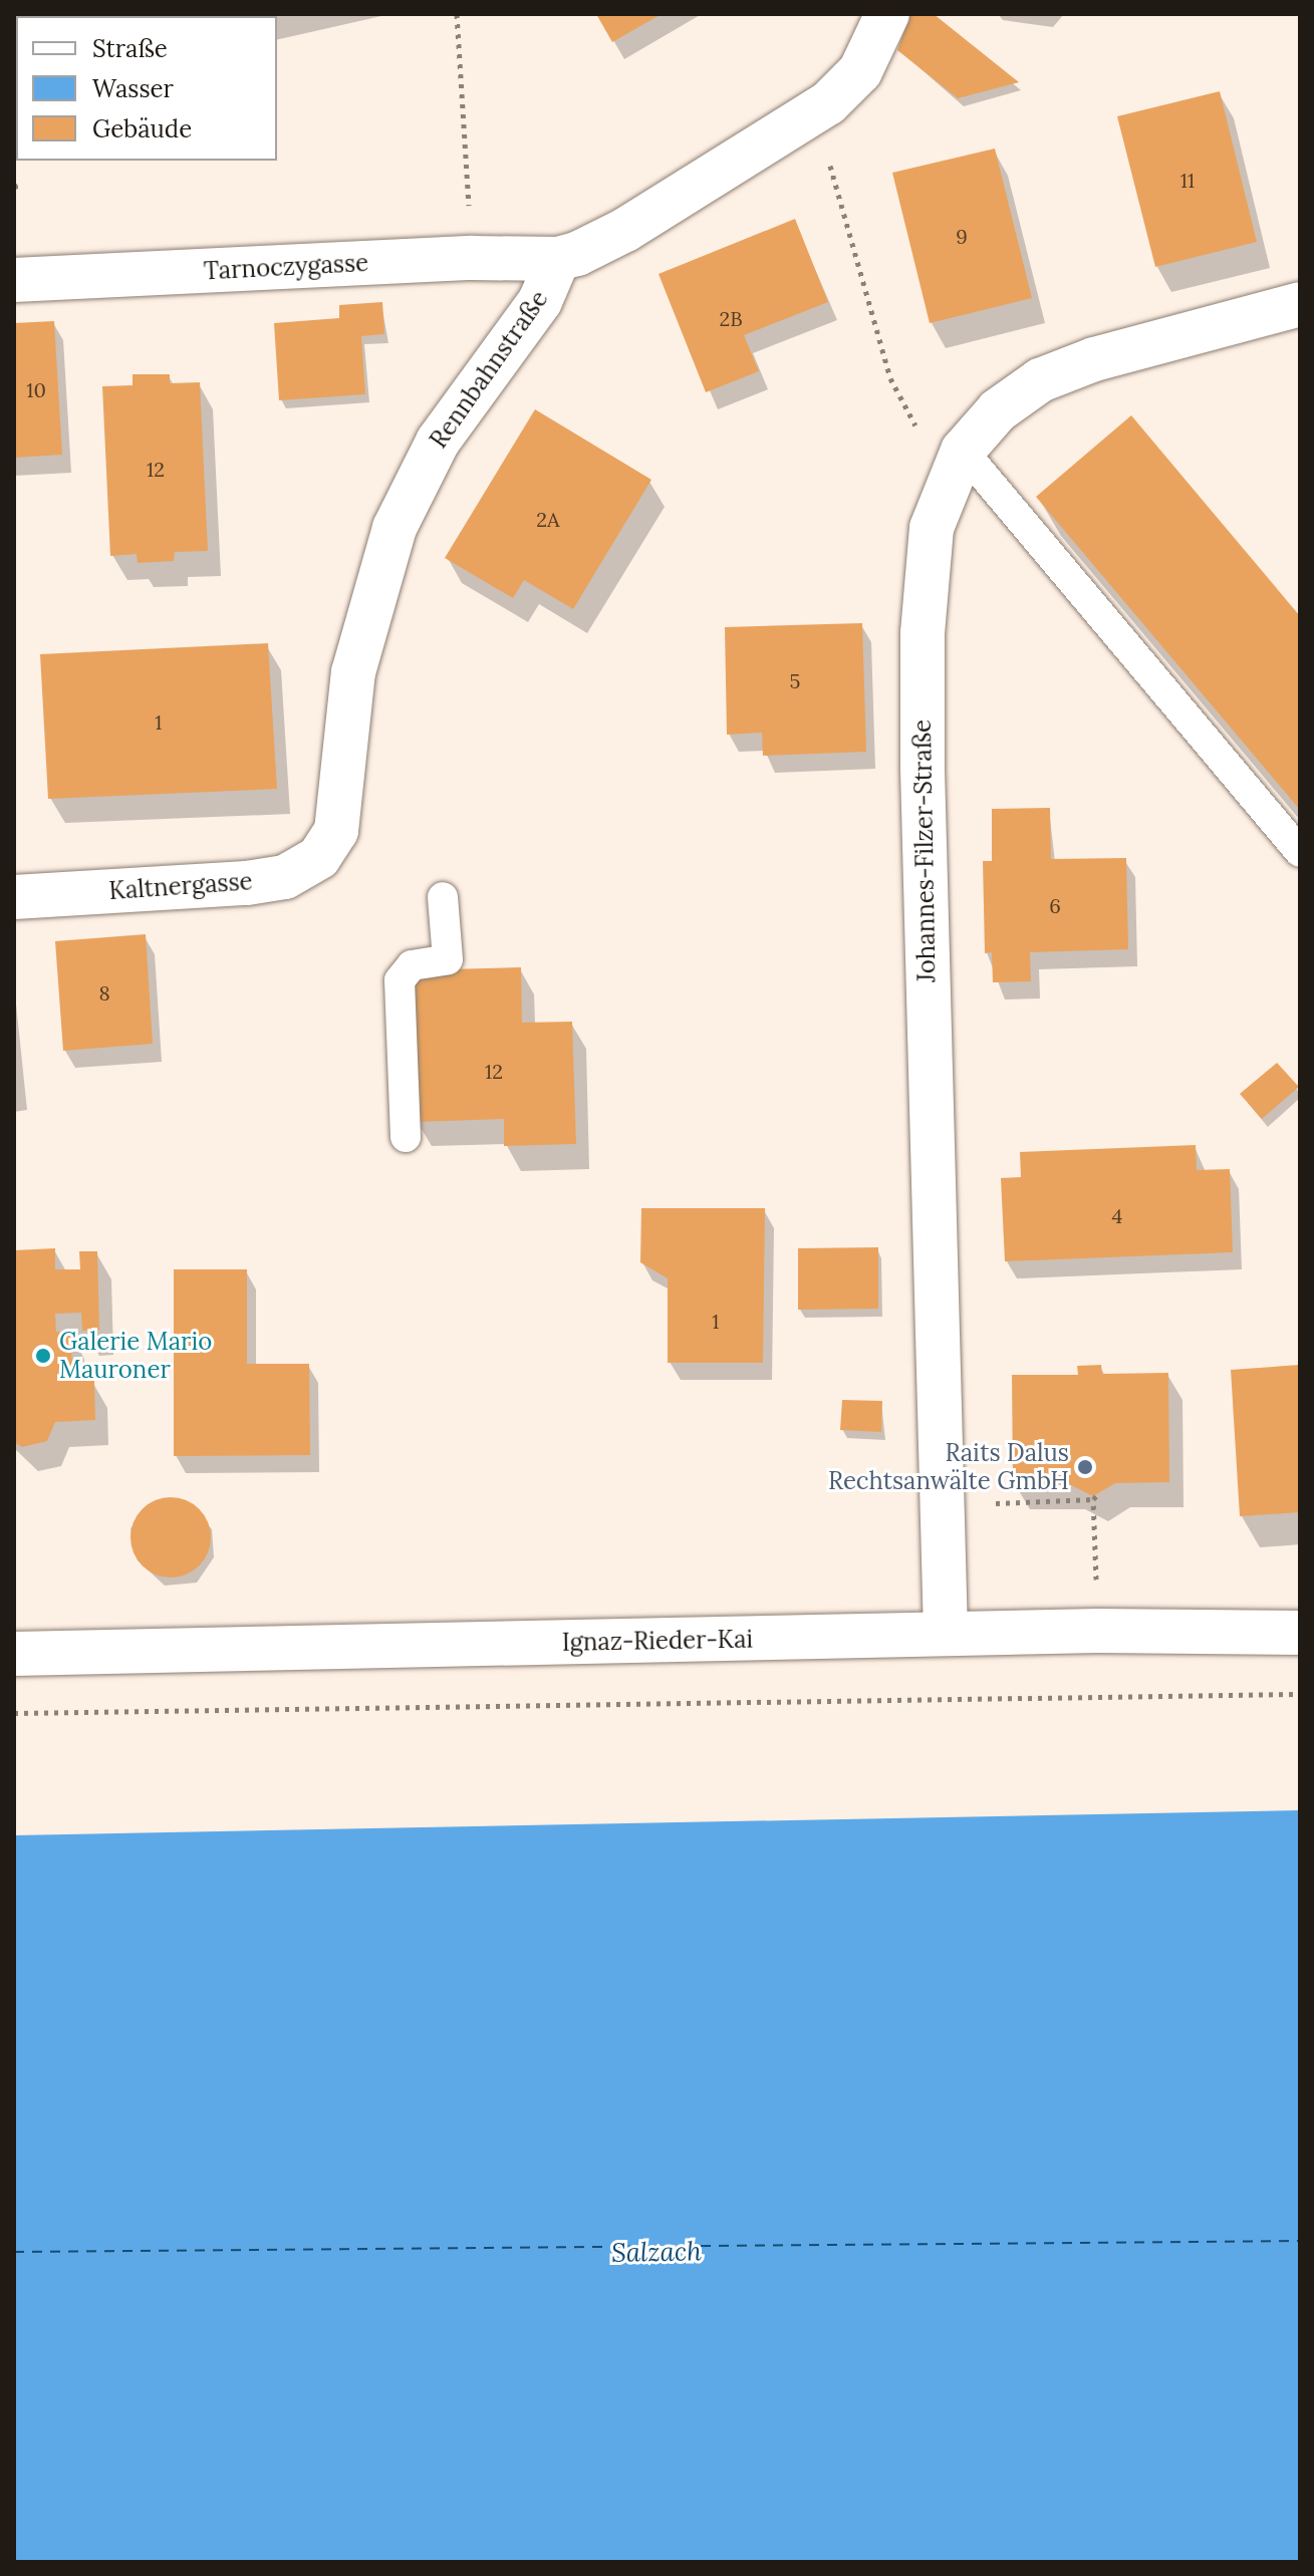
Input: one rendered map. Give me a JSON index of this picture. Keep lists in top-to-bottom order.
{
  "streets": {
    "street": [
      "Tarnoczygasse",
      "Rennbahnstraße",
      "Johannes-Filzer-Straße",
      "Kaltnergasse",
      "Ignaz-Rieder-Kai"
    ]
  },
  "crossings": [
    ["Tarnoczygasse", "Rennbahnstraße"],
    ["Rennbahnstraße", "Kaltnergasse"],
    ["Johannes-Filzer-Straße", "Ignaz-Rieder-Kai"]
  ],
  "water": ["Salzach"],
  "places": ["Galerie Mario Mauroner", "Raits Dalus Rechtsanwälte GmbH"],
  "house_numbers": [
    "11",
    "9",
    "2B",
    "10",
    "12",
    "2A",
    "5",
    "1",
    "6",
    "8",
    "12",
    "4",
    "1"
  ],
  "legend": ["Straße", "Wasser", "Gebäude"]
}
